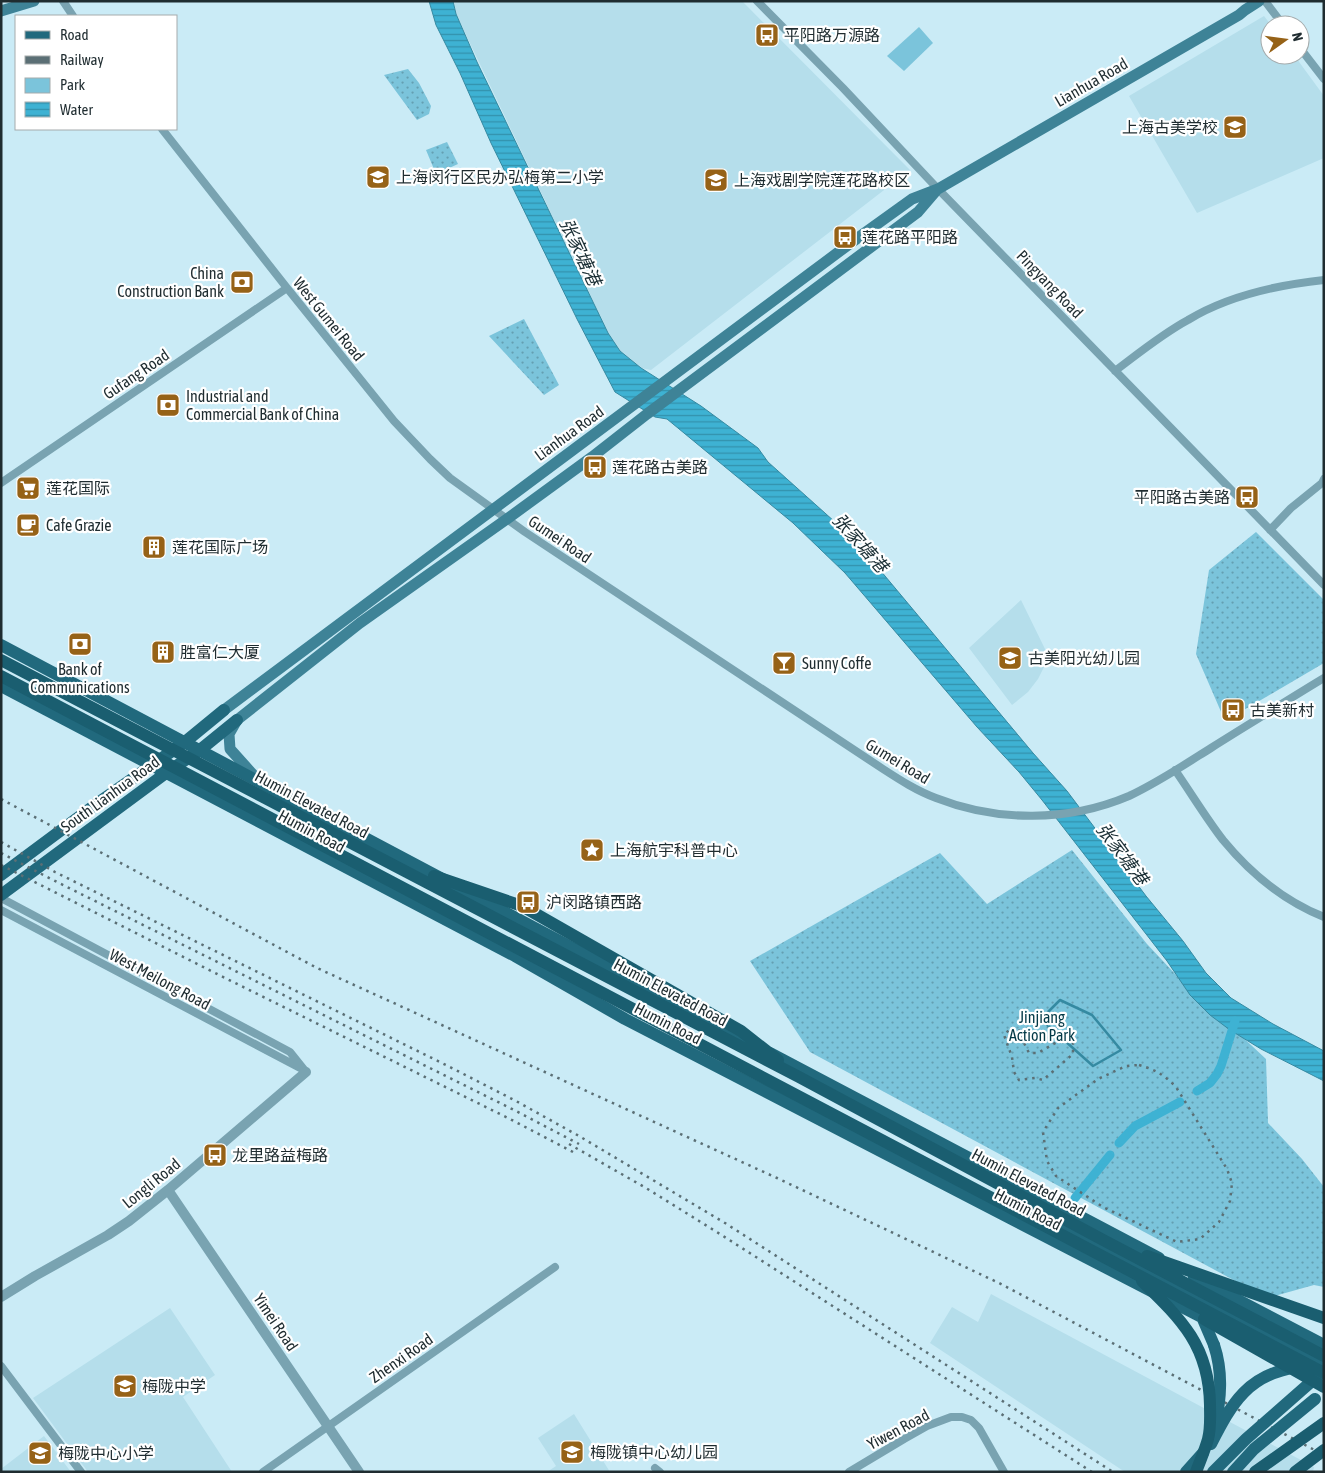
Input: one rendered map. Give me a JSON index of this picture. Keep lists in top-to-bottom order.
{
  "streets": {
    "highway": ["Humin Elevated Road"],
    "main road": ["Lianhua Road", "South Lianhua Road", "Humin Road"],
    "street": [
      "Pingyang Road",
      "West Gumei Road",
      "Gufang Road",
      "Gumei Road",
      "West Meilong Road",
      "Longli Road",
      "Yimei Road",
      "Zhenxi Road",
      "Yiwen Road"
    ]
  },
  "crossings": [
    ["Lianhua Road", "Pingyang Road"],
    ["Lianhua Road", "West Gumei Road"],
    ["Lianhua Road", "Gumei Road"],
    ["Lianhua Road", "South Lianhua Road"],
    ["West Gumei Road", "Gufang Road"],
    ["West Gumei Road", "Gumei Road"],
    ["South Lianhua Road", "Humin Road"],
    ["Humin Elevated Road", "Humin Road"],
    ["West Meilong Road", "Longli Road"],
    ["Longli Road", "Yimei Road"],
    ["Yimei Road", "Zhenxi Road"]
  ],
  "water": ["张家塘港"],
  "parks": ["Jinjiang Action Park"],
  "places": {
    "bus stop": [
      "平阳路万源路",
      "莲花路平阳路",
      "莲花路古美路",
      "平阳路古美路",
      "古美新村",
      "沪闵路镇西路",
      "龙里路益梅路"
    ],
    "school or university": [
      "上海古美学校",
      "上海闵行区民办弘梅第二小学",
      "上海戏剧学院莲花路校区",
      "古美阳光幼儿园",
      "梅陇中学",
      "梅陇镇中心幼儿园",
      "梅陇中心小学"
    ],
    "bank": ["China Construction Bank", "Industrial and Commercial Bank of China", "Bank of Communications"],
    "supermarket": ["莲花国际"],
    "cafe": ["Cafe Grazie"],
    "building": ["莲花国际广场", "胜富仁大厦"],
    "bar": ["Sunny Coffe"],
    "place": ["上海航宇科普中心"]
  },
  "legend": [
    "Road",
    "Railway",
    "Park",
    "Water"
  ],
  "north": "right"
}
